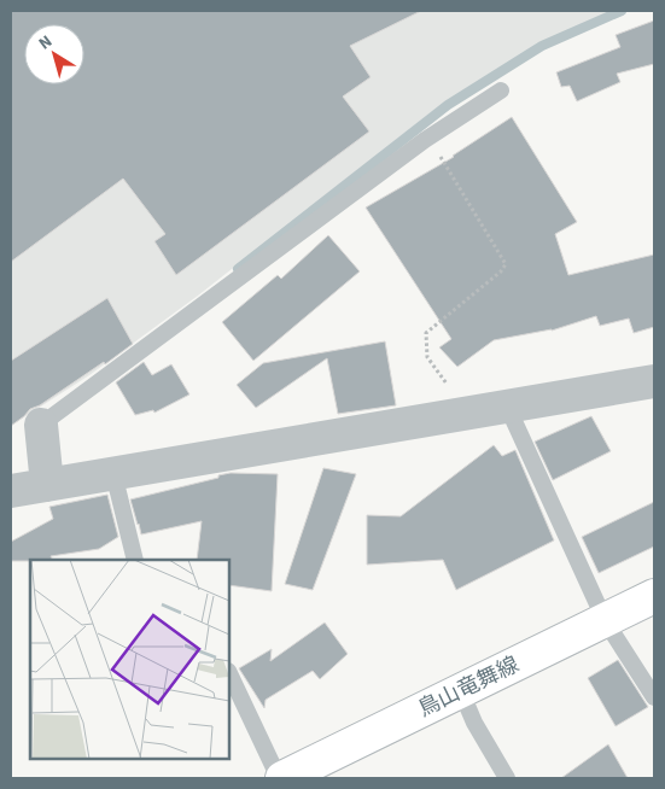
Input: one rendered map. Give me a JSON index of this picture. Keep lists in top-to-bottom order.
{
  "streets": {
    "main road": ["鳥山竜舞線"]
  },
  "north": "top left"
}
